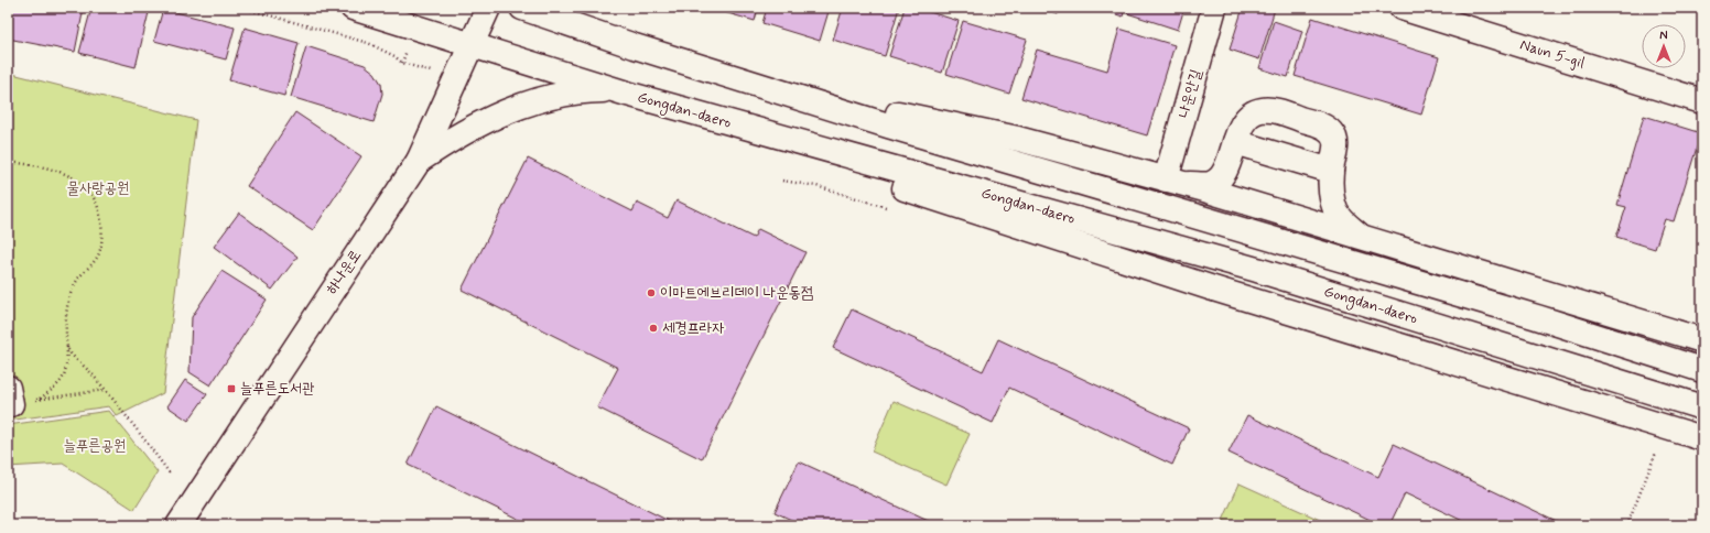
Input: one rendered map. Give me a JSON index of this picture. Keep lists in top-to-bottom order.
{
  "streets": {
    "street": [
      "Naun 5-gil",
      "나운안길",
      "Gongdan-daero",
      "하나운로"
    ]
  },
  "crossings": [
    ["Gongdan-daero", "하나운로"]
  ],
  "parks": ["물사랑공원", "늘푸른공원"],
  "places": {
    "other": ["이마트에브리데이 나운동점", "세경프라자"],
    "transit": ["늘푸른도서관"]
  },
  "north": "top"
}
